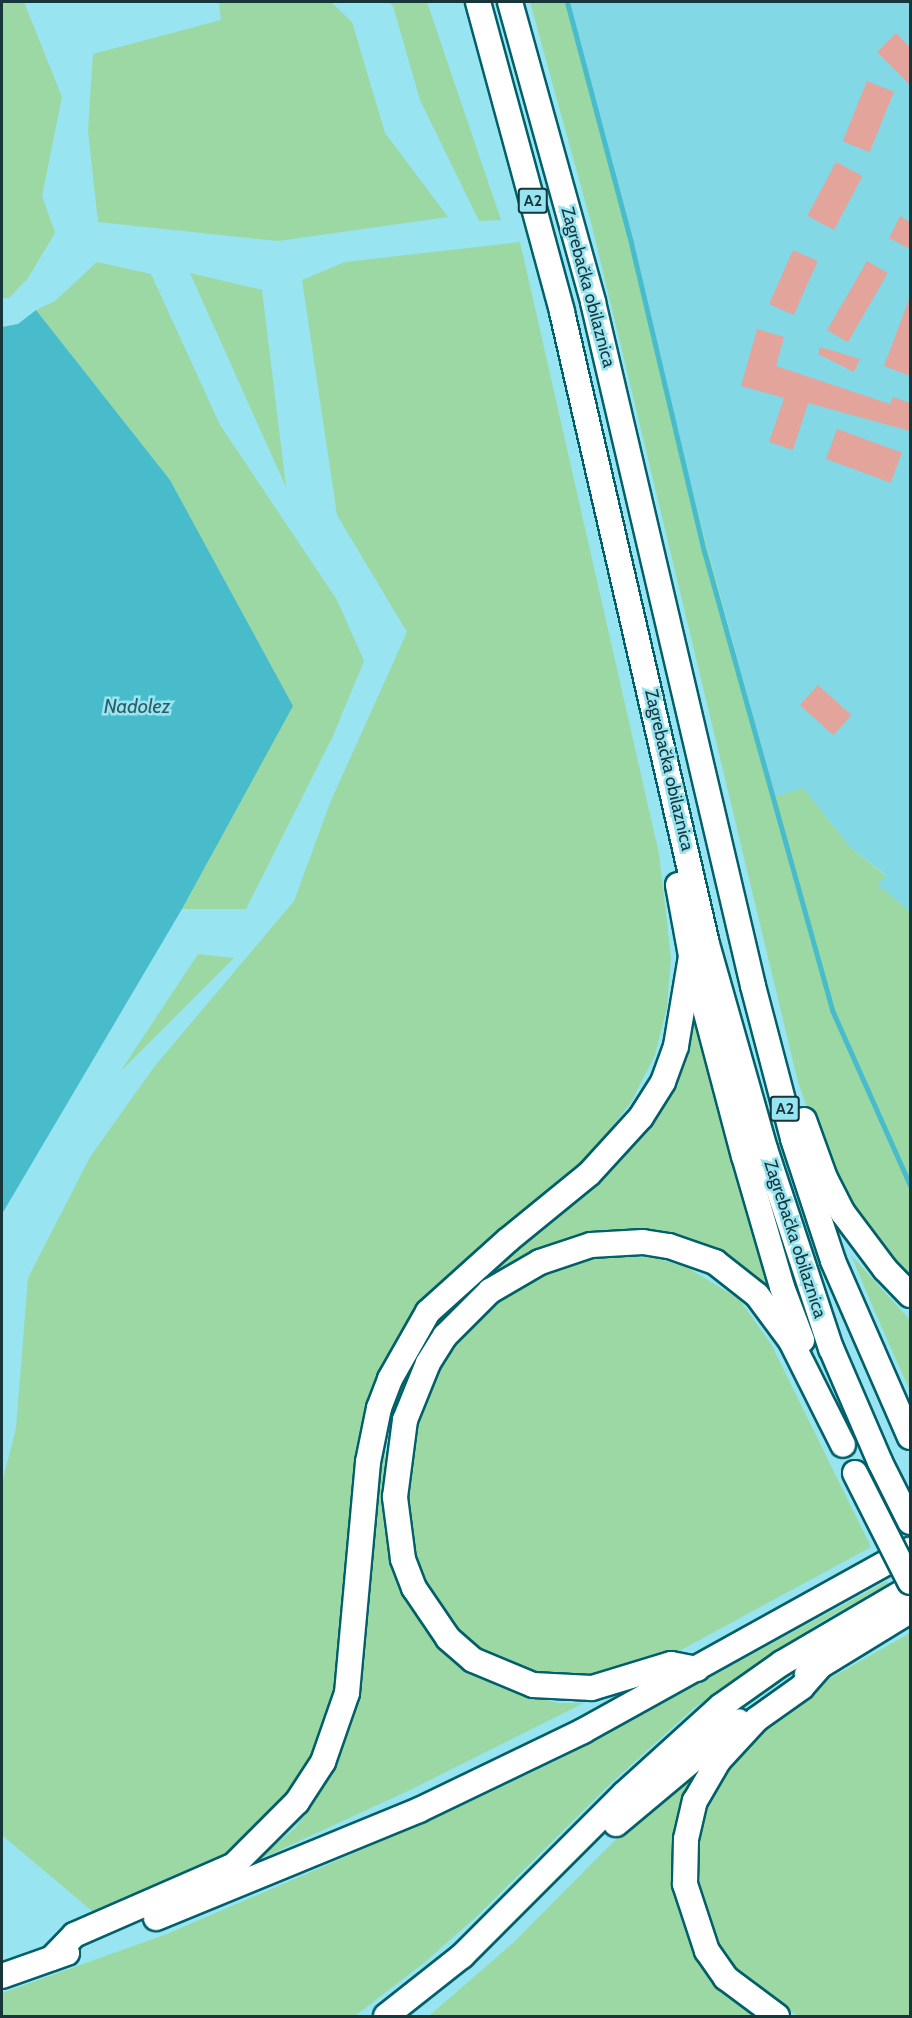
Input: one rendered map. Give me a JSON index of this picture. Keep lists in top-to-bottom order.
{
  "streets": {
    "highway": ["A2", "Zagrebačka obilaznica"]
  },
  "water": ["Nadolez"]
}
